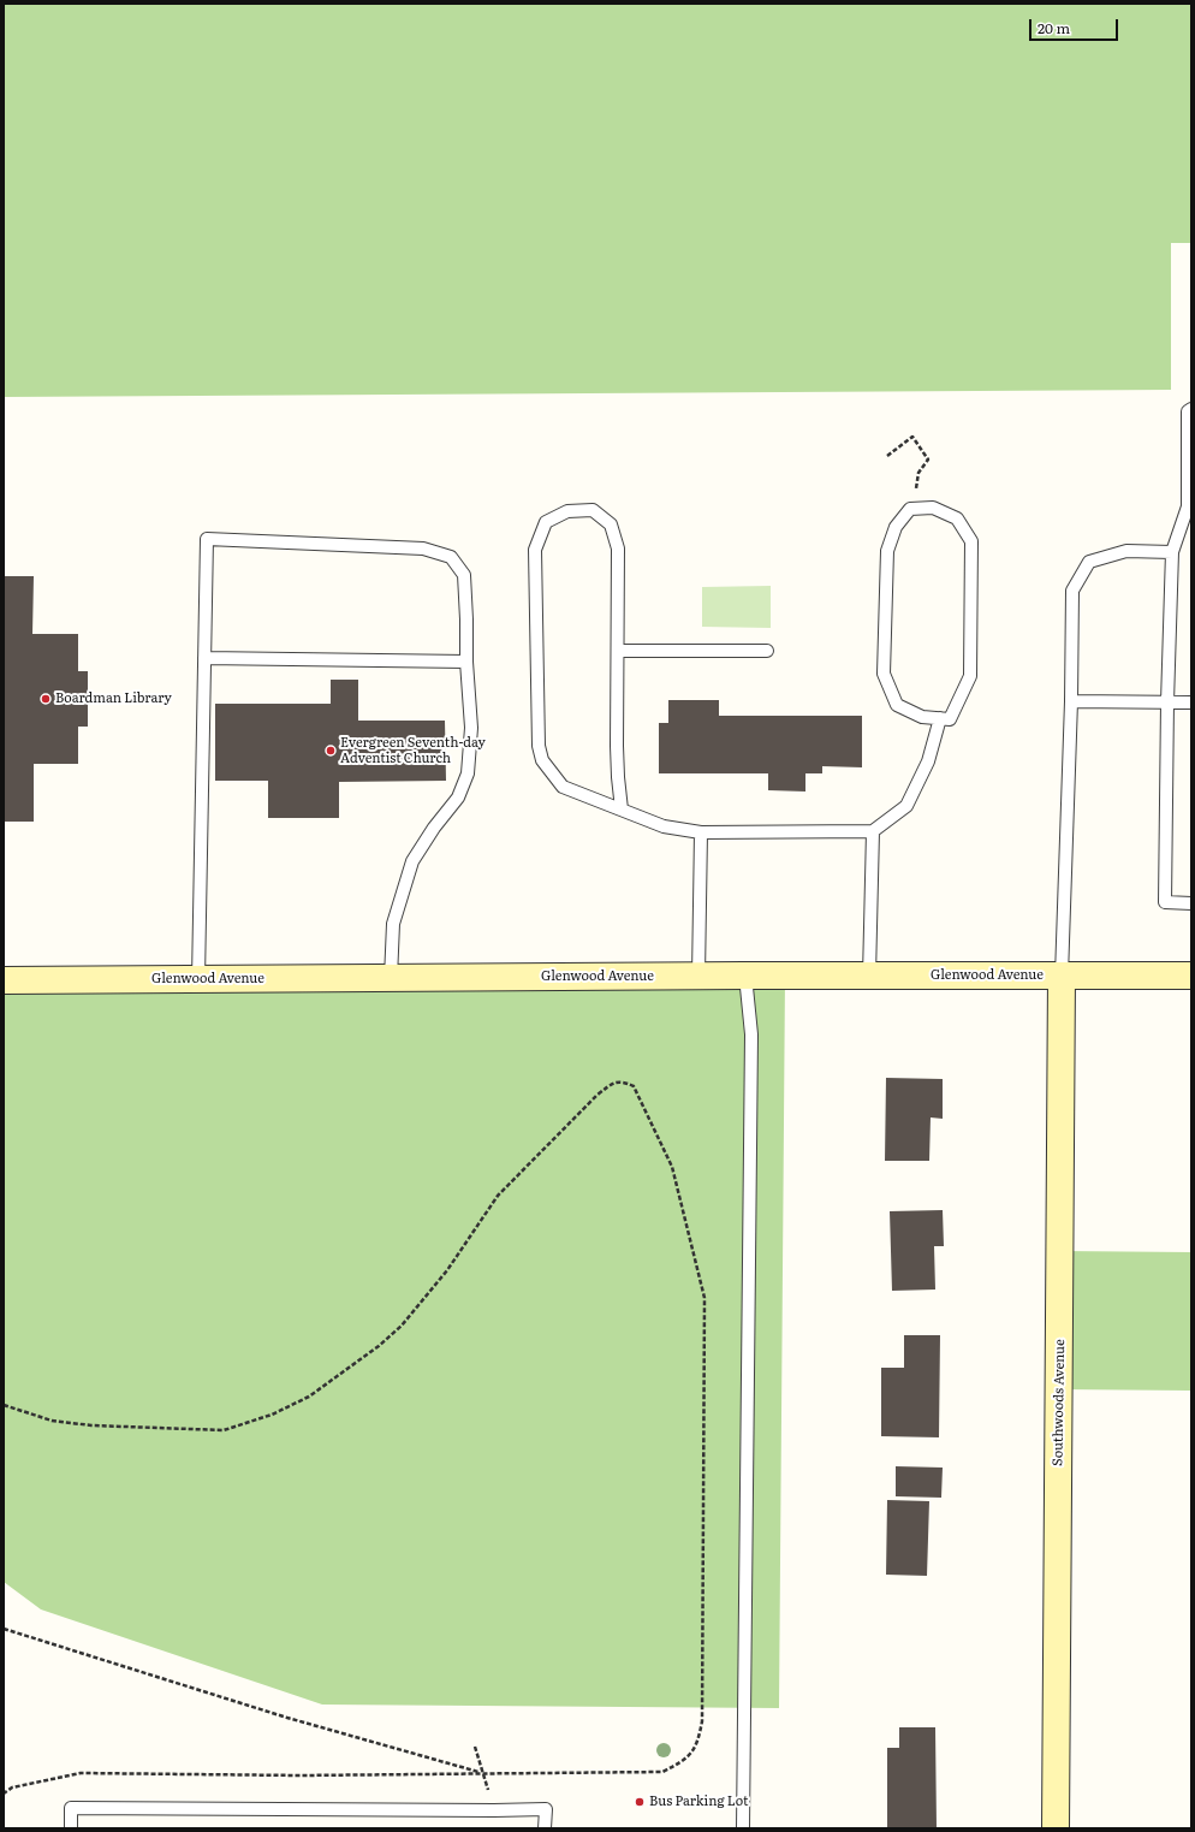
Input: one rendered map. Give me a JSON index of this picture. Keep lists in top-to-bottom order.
{
  "streets": {
    "street": ["Glenwood Avenue", "Southwoods Avenue"]
  },
  "crossings": [
    ["Glenwood Avenue", "Southwoods Avenue"]
  ],
  "places": ["Boardman Library", "Evergreen Seventh-day Adventist Church", "Bus Parking Lot"],
  "scale_bar": "20 m"
}
